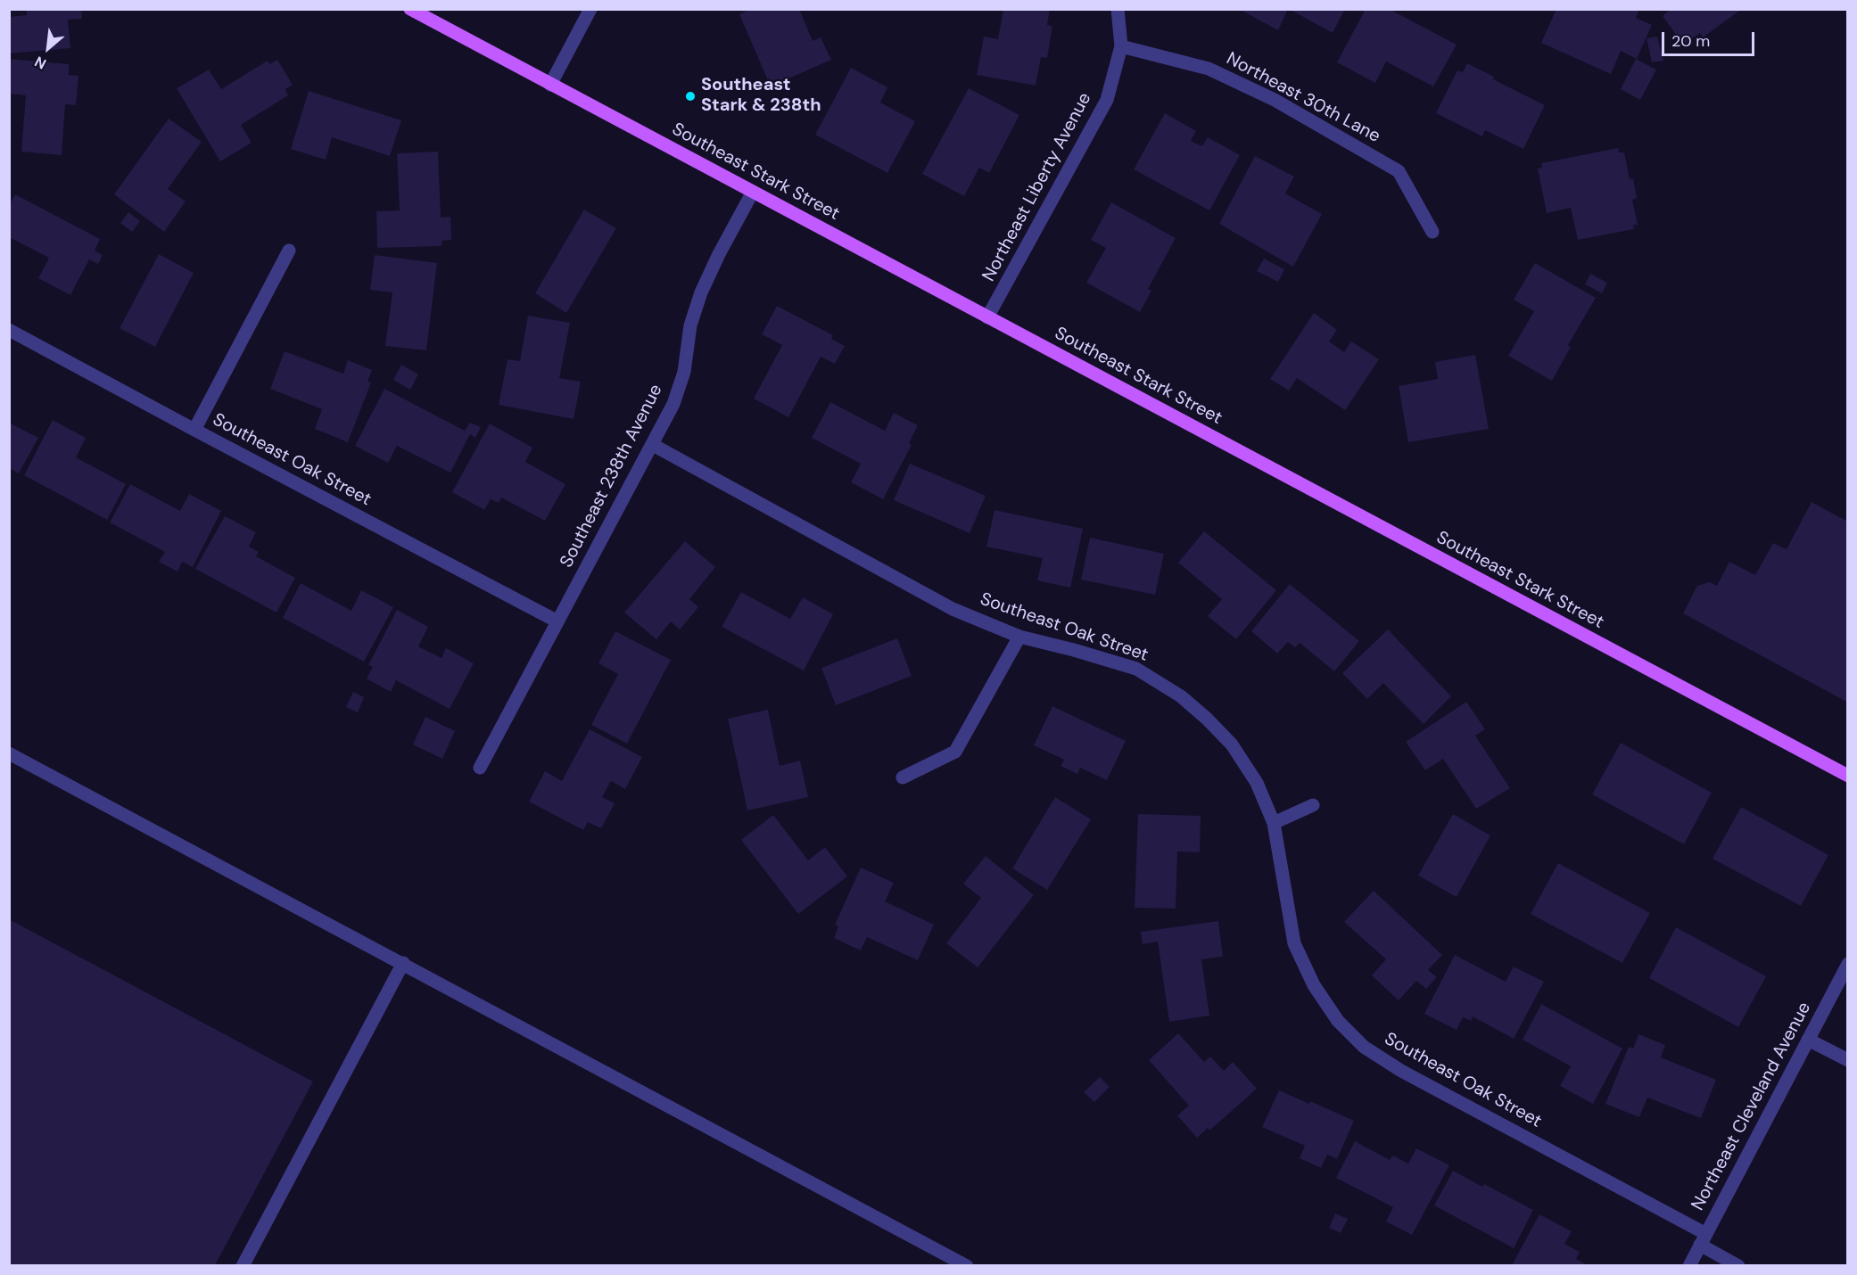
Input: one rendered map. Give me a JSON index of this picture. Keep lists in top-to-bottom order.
{
  "streets": {
    "main road": ["Southeast Stark Street"],
    "street": [
      "Northeast 30th Lane",
      "Northeast Liberty Avenue",
      "Southeast Oak Street",
      "Southeast 238th Avenue",
      "Northeast Cleveland Avenue"
    ]
  },
  "crossings": [
    ["Northeast 30th Lane", "Northeast Liberty Avenue"],
    ["Southeast Stark Street", "Northeast Liberty Avenue"],
    ["Southeast Stark Street", "Southeast 238th Avenue"],
    ["Southeast Oak Street", "Southeast 238th Avenue"],
    ["Southeast Oak Street", "Northeast Cleveland Avenue"]
  ],
  "places": ["Southeast Stark & 238th"],
  "scale_bar": "20 m",
  "north": "bottom left"
}
